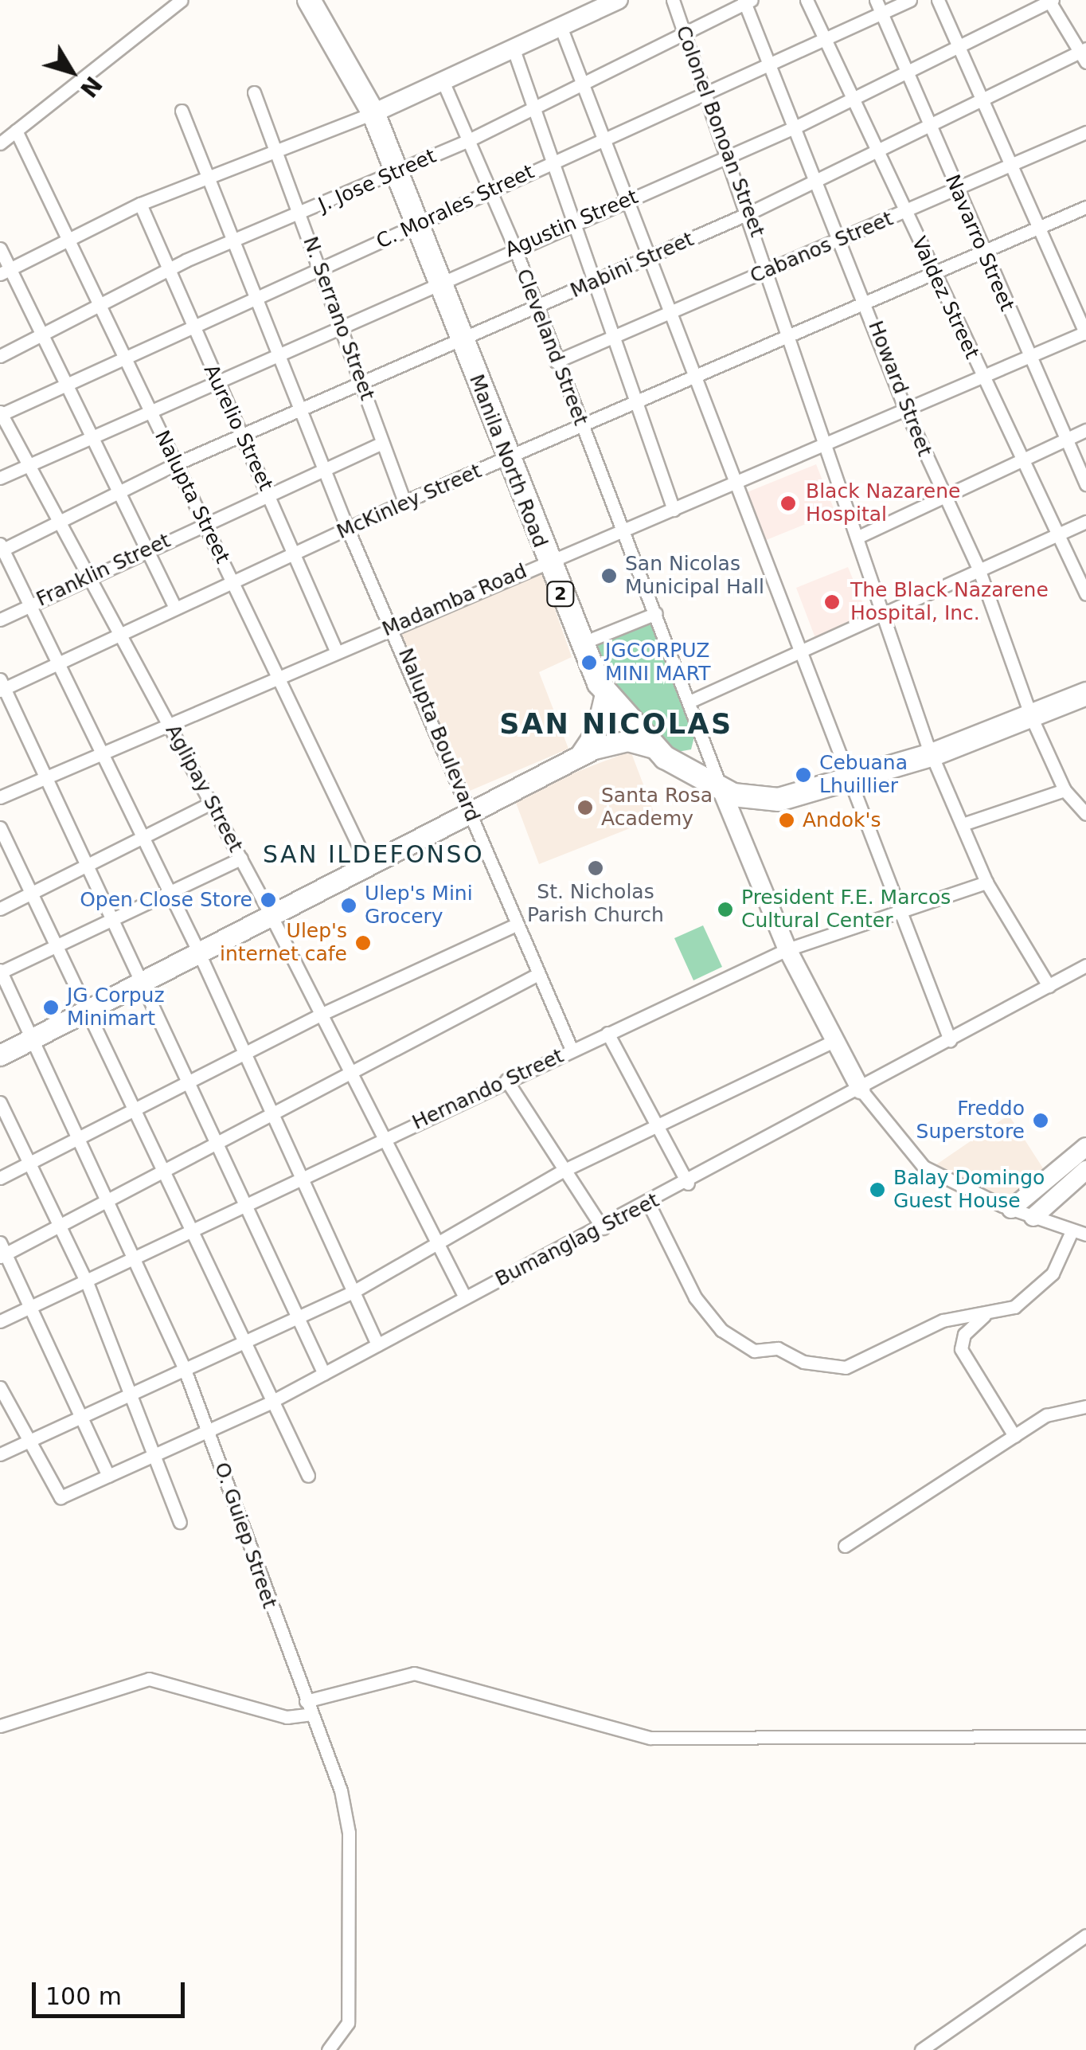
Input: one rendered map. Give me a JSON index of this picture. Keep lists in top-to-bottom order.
{
  "streets": {
    "highway": ["Manila North Road", "2"],
    "street": [
      "Colonel Bonoan Street",
      "J. Jose Street",
      "C. Morales Street",
      "Agustin Street",
      "Navarro Street",
      "Cabanos Street",
      "Mabini Street",
      "Valdez Street",
      "N. Serrano Street",
      "Cleveland Street",
      "Howard Street",
      "Aurelio Street",
      "Nalupta Street",
      "McKinley Street",
      "Franklin Street",
      "Madamba Road",
      "Nalupta Boulevard",
      "Aglipay Street",
      "Hernando Street",
      "Bumanglag Street",
      "O. Guiep Street"
    ]
  },
  "crossings": [
    ["Colonel Bonoan Street", "J. Jose Street"],
    ["Colonel Bonoan Street", "C. Morales Street"],
    ["Colonel Bonoan Street", "Agustin Street"],
    ["Colonel Bonoan Street", "Cabanos Street"],
    ["Colonel Bonoan Street", "Mabini Street"],
    ["Colonel Bonoan Street", "Manila North Road"],
    ["Colonel Bonoan Street", "McKinley Street"],
    ["Colonel Bonoan Street", "Madamba Road"],
    ["J. Jose Street", "N. Serrano Street"],
    ["J. Jose Street", "Cleveland Street"],
    ["J. Jose Street", "Howard Street"],
    ["J. Jose Street", "Aurelio Street"],
    ["J. Jose Street", "Manila North Road"],
    ["J. Jose Street", "Nalupta Street"],
    ["J. Jose Street", "Nalupta Boulevard"],
    ["C. Morales Street", "Navarro Street"],
    ["C. Morales Street", "Valdez Street"],
    ["C. Morales Street", "N. Serrano Street"],
    ["C. Morales Street", "Cleveland Street"],
    ["C. Morales Street", "Howard Street"],
    ["C. Morales Street", "Aurelio Street"],
    ["C. Morales Street", "Manila North Road"],
    ["C. Morales Street", "Nalupta Street"],
    ["C. Morales Street", "Nalupta Boulevard"],
    ["C. Morales Street", "Aglipay Street"],
    ["Agustin Street", "Navarro Street"],
    ["Agustin Street", "Valdez Street"],
    ["Agustin Street", "N. Serrano Street"],
    ["Agustin Street", "Cleveland Street"],
    ["Agustin Street", "Howard Street"],
    ["Agustin Street", "Aurelio Street"],
    ["Agustin Street", "Manila North Road"],
    ["Agustin Street", "Nalupta Street"],
    ["Agustin Street", "Nalupta Boulevard"],
    ["Agustin Street", "Aglipay Street"],
    ["Navarro Street", "Cabanos Street"],
    ["Navarro Street", "Mabini Street"],
    ["Navarro Street", "McKinley Street"],
    ["Navarro Street", "Madamba Road"],
    ["Cabanos Street", "Valdez Street"],
    ["Cabanos Street", "Cleveland Street"],
    ["Cabanos Street", "Howard Street"],
    ["Mabini Street", "Valdez Street"],
    ["Mabini Street", "N. Serrano Street"],
    ["Mabini Street", "Cleveland Street"],
    ["Mabini Street", "Howard Street"],
    ["Mabini Street", "Aurelio Street"],
    ["Mabini Street", "Manila North Road"],
    ["Mabini Street", "Nalupta Street"],
    ["Mabini Street", "Nalupta Boulevard"],
    ["Mabini Street", "Aglipay Street"],
    ["Valdez Street", "McKinley Street"],
    ["Valdez Street", "Madamba Road"],
    ["N. Serrano Street", "McKinley Street"],
    ["N. Serrano Street", "Franklin Street"],
    ["Cleveland Street", "Manila North Road"],
    ["Cleveland Street", "McKinley Street"],
    ["Cleveland Street", "Madamba Road"],
    ["Howard Street", "Manila North Road"],
    ["Howard Street", "McKinley Street"],
    ["Howard Street", "Madamba Road"],
    ["Aurelio Street", "McKinley Street"],
    ["Aurelio Street", "Franklin Street"],
    ["Aurelio Street", "Madamba Road"],
    ["Manila North Road", "McKinley Street"],
    ["Manila North Road", "Madamba Road"],
    ["Nalupta Street", "McKinley Street"],
    ["Nalupta Street", "Franklin Street"],
    ["Nalupta Street", "Madamba Road"],
    ["McKinley Street", "Nalupta Boulevard"],
    ["McKinley Street", "Aglipay Street"],
    ["Franklin Street", "Nalupta Boulevard"],
    ["Franklin Street", "Aglipay Street"],
    ["Madamba Road", "Nalupta Boulevard"],
    ["Madamba Road", "Aglipay Street"],
    ["Nalupta Boulevard", "Hernando Street"],
    ["Aglipay Street", "Hernando Street"],
    ["Aglipay Street", "Bumanglag Street"],
    ["Hernando Street", "O. Guiep Street"],
    ["Bumanglag Street", "O. Guiep Street"]
  ],
  "districts": ["SAN NICOLAS", "SAN ILDEFONSO"],
  "places": [
    "Black Nazarene Hospital",
    "San Nicolas Municipal Hall",
    "The Black Nazarene Hospital, Inc.",
    "JGCORPUZ MINI MART",
    "Cebuana Lhuillier",
    "Santa Rosa Academy",
    "Andok's",
    "St. Nicholas Parish Church",
    "Open Close Store",
    "Ulep's Mini Grocery",
    "President F.E. Marcos Cultural Center",
    "Ulep's internet cafe",
    "JG Corpuz Minimart",
    "Freddo Superstore",
    "Balay Domingo Guest House"
  ],
  "scale_bar": "100 m",
  "north": "bottom right"
}
